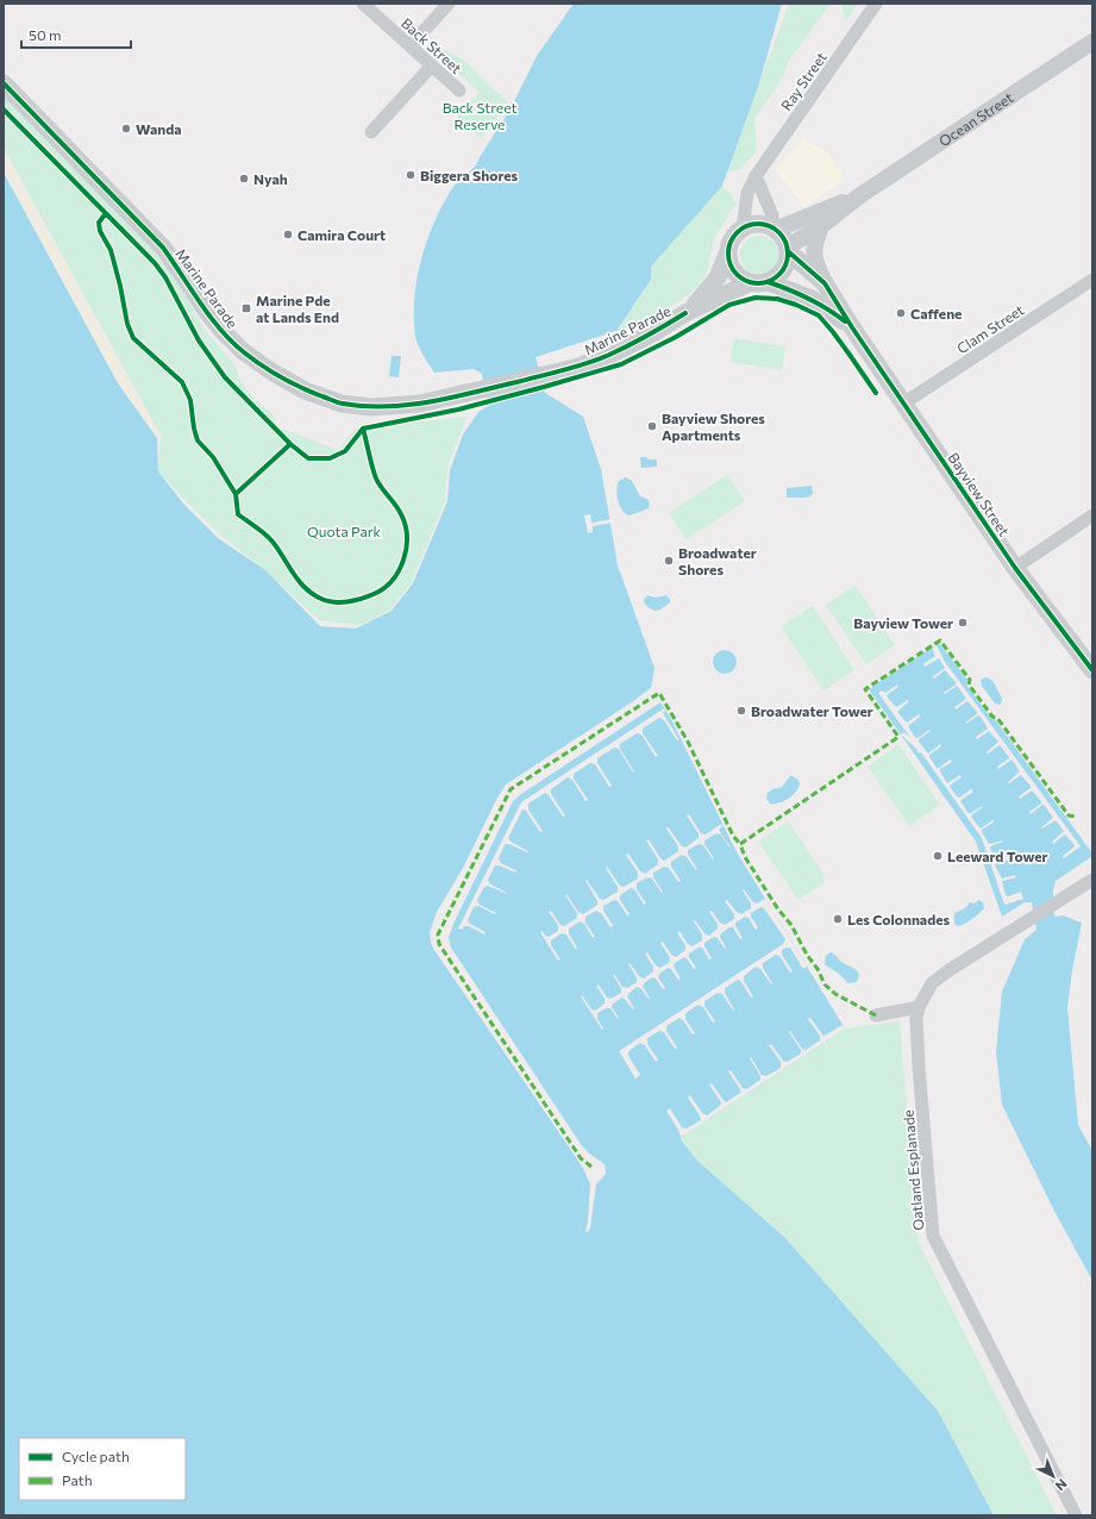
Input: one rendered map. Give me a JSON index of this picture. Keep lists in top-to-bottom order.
{
  "streets": {
    "main road": ["Marine Parade", "Bayview Street"],
    "street": [
      "Back Street",
      "Ray Street",
      "Ocean Street",
      "Clam Street",
      "Oatland Esplanade"
    ]
  },
  "crossings": [
    ["Ray Street", "Ocean Street"],
    ["Ray Street", "Marine Parade"],
    ["Ray Street", "Bayview Street"],
    ["Ocean Street", "Marine Parade"],
    ["Ocean Street", "Bayview Street"],
    ["Marine Parade", "Bayview Street"],
    ["Clam Street", "Bayview Street"]
  ],
  "parks": ["Back Street Reserve", "Quota Park"],
  "places": {
    "other": [
      "Wanda",
      "Biggera Shores",
      "Nyah",
      "Camira Court",
      "Caffene",
      "Bayview Shores Apartments",
      "Broadwater Shores",
      "Bayview Tower",
      "Broadwater Tower",
      "Leeward Tower",
      "Les Colonnades"
    ],
    "transit": ["Marine Pde at Lands End"]
  },
  "legend": ["Cycle path", "Path"],
  "scale_bar": "50 m",
  "north": "bottom right"
}
